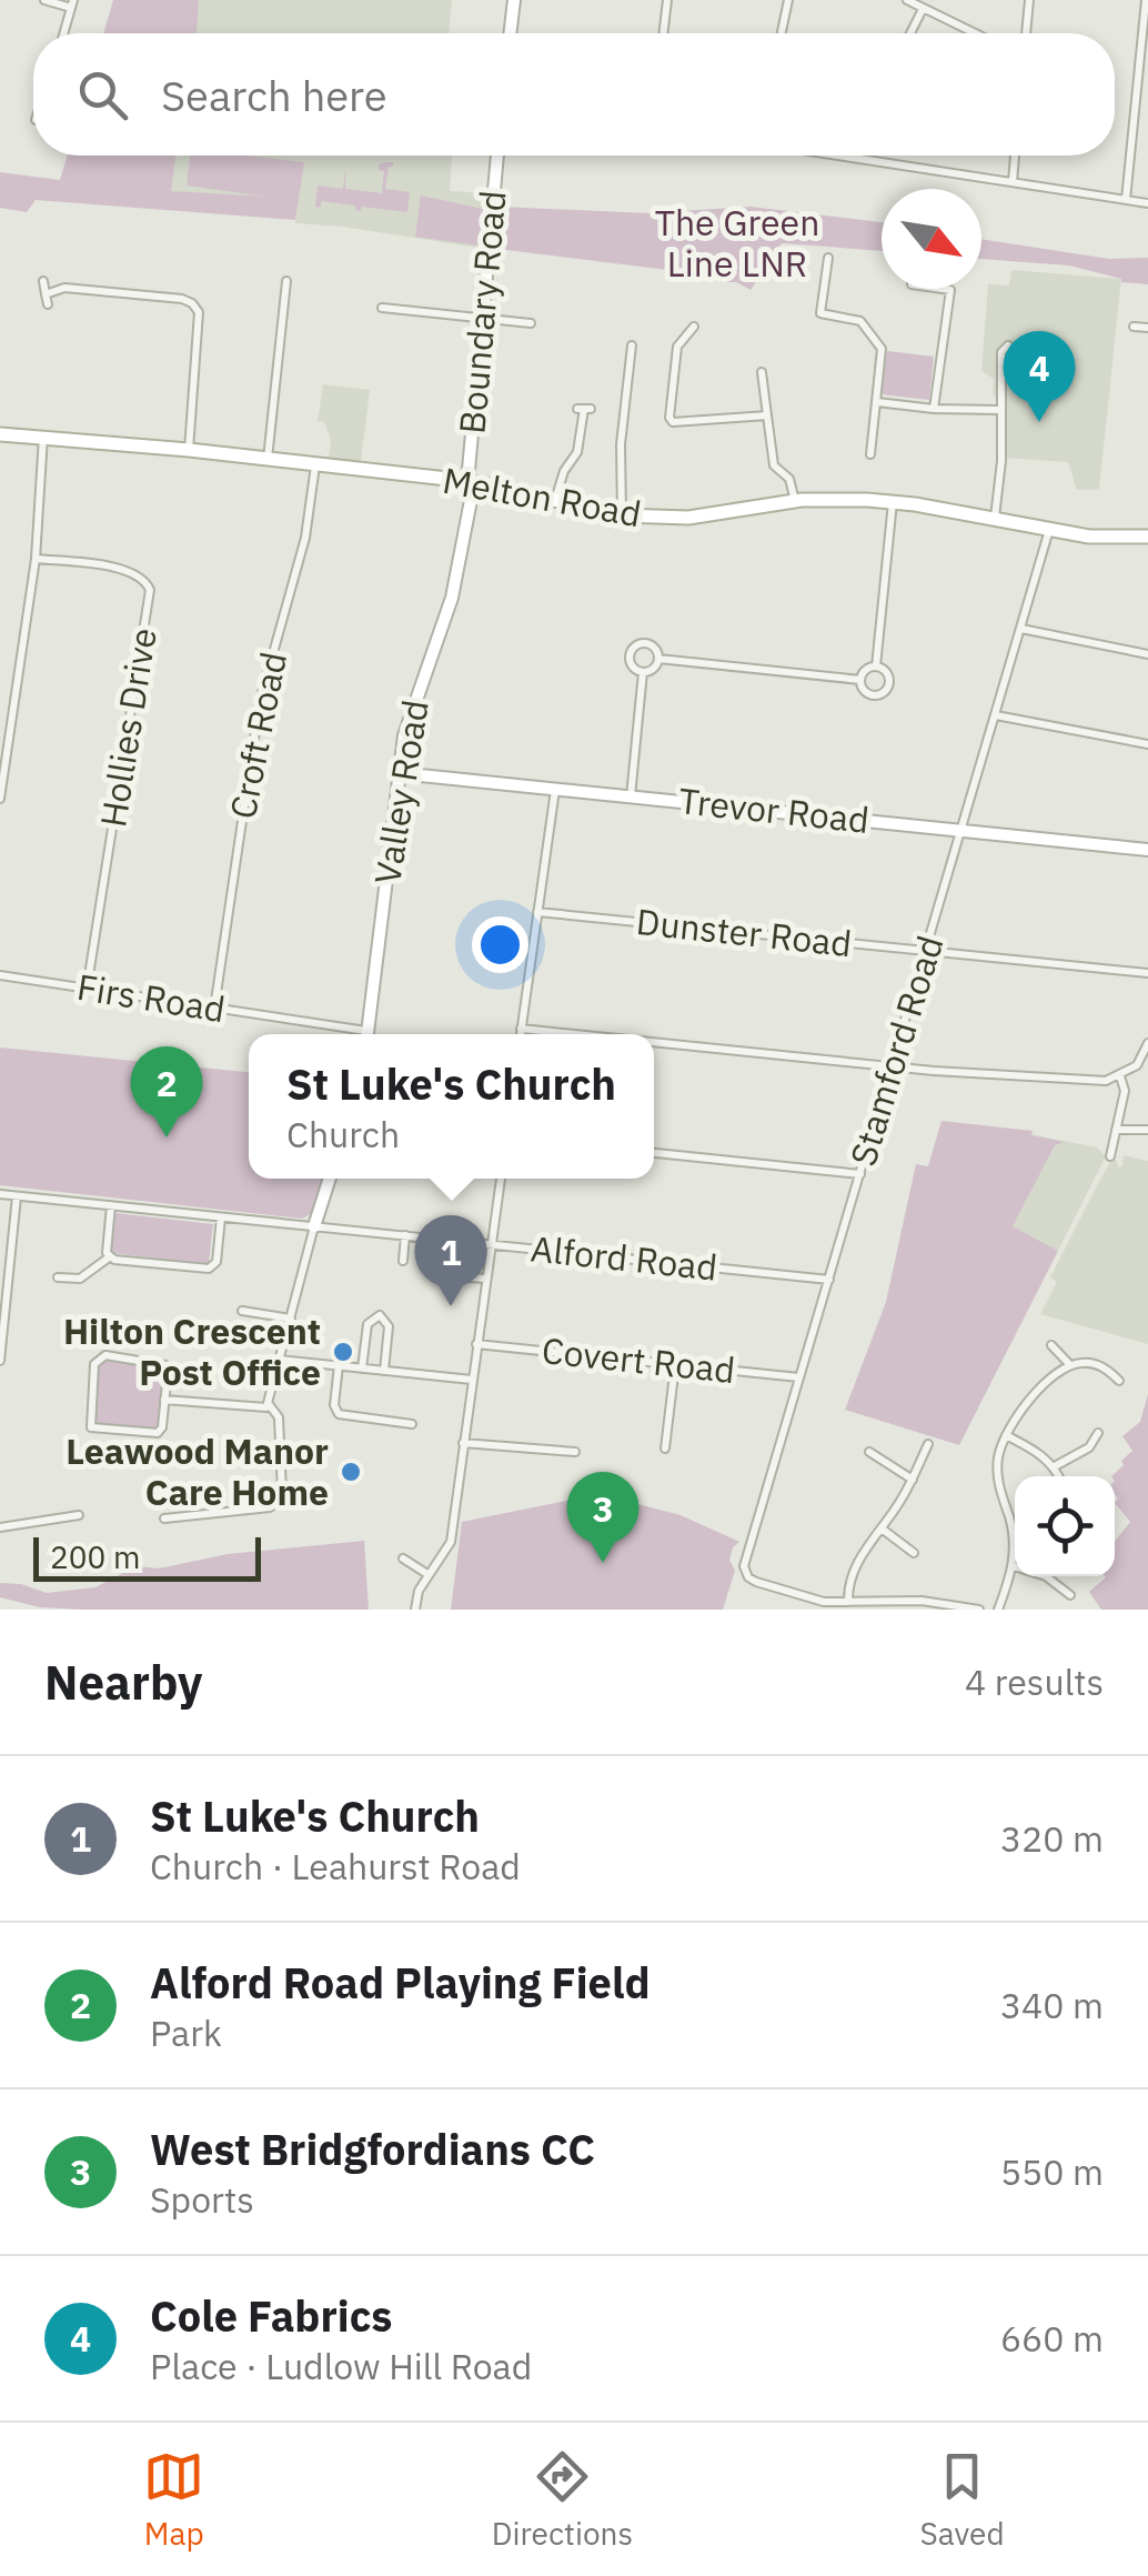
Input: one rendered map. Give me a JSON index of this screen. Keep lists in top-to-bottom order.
{
  "streets": {
    "main road": ["Melton Road"],
    "street": [
      "Boundary Road",
      "Hollies Drive",
      "Croft Road",
      "Valley Road",
      "Trevor Road",
      "Dunster Road",
      "Firs Road",
      "Stamford Road",
      "Alford Road",
      "Covert Road"
    ]
  },
  "crossings": [
    ["Boundary Road", "Melton Road"],
    ["Boundary Road", "Valley Road"],
    ["Melton Road", "Croft Road"],
    ["Melton Road", "Valley Road"],
    ["Melton Road", "Stamford Road"],
    ["Hollies Drive", "Firs Road"],
    ["Croft Road", "Firs Road"],
    ["Valley Road", "Trevor Road"],
    ["Trevor Road", "Stamford Road"],
    ["Dunster Road", "Stamford Road"],
    ["Stamford Road", "Alford Road"],
    ["Stamford Road", "Covert Road"]
  ],
  "parks": ["The Green Line LNR"],
  "places": ["Hilton Crescent Post Office", "Leawood Manor Care Home"],
  "scale_bar": "200 m",
  "north": "bottom right",
  "page": {
    "search": "Search here",
    "pins": [
      "4",
      "2",
      "1",
      "3"
    ],
    "popup": ["St Luke's Church", "Church"],
    "scale": "200 m",
    "heading": ["Nearby", "4 results"],
    "list": [
      {
        "mark": "1",
        "name": "St Luke's Church",
        "note": "Church · Leahurst Road",
        "value": "320 m"
      },
      {
        "mark": "2",
        "name": "Alford Road Playing Field",
        "note": "Park",
        "value": "340 m"
      },
      {
        "mark": "3",
        "name": "West Bridgfordians CC",
        "note": "Sports",
        "value": "550 m"
      },
      {
        "mark": "4",
        "name": "Cole Fabrics",
        "note": "Place · Ludlow Hill Road",
        "value": "660 m"
      }
    ],
    "nav": ["Map", "Directions", "Saved"]
  }
}
